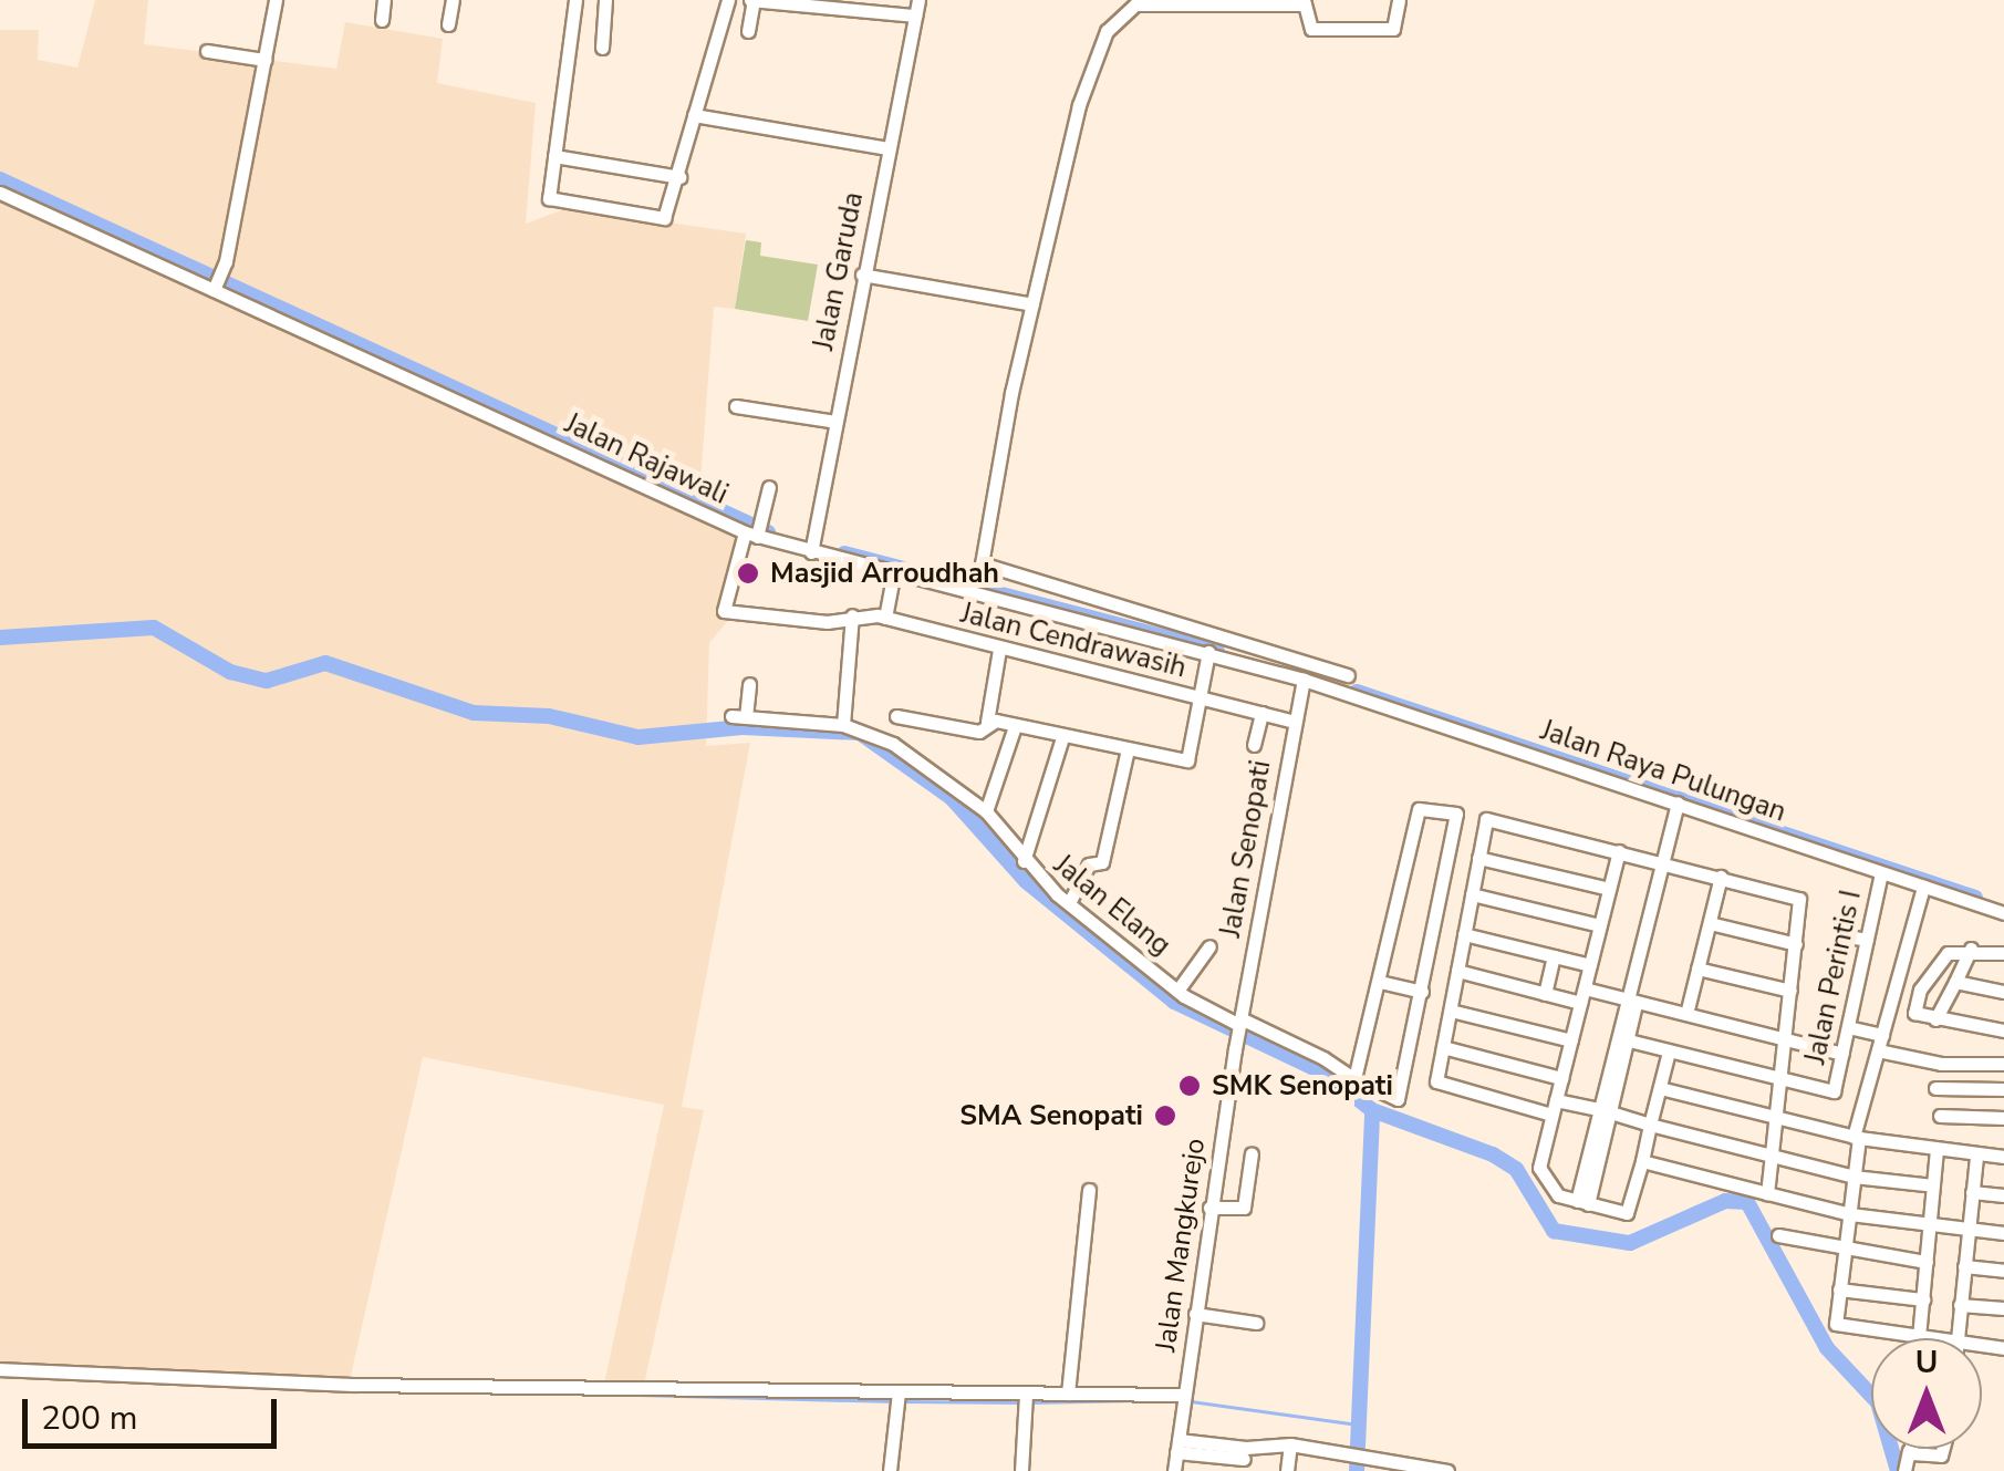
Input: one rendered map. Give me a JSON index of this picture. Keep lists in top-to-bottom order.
{
  "streets": {
    "street": [
      "Jalan Garuda",
      "Jalan Rajawali",
      "Jalan Cendrawasih",
      "Jalan Raya Pulungan",
      "Jalan Senopati",
      "Jalan Elang",
      "Jalan Perintis I",
      "Jalan Mangkurejo"
    ]
  },
  "crossings": [
    ["Jalan Garuda", "Jalan Rajawali"],
    ["Jalan Rajawali", "Jalan Cendrawasih"],
    ["Jalan Rajawali", "Jalan Raya Pulungan"],
    ["Jalan Rajawali", "Jalan Senopati"],
    ["Jalan Cendrawasih", "Jalan Senopati"],
    ["Jalan Raya Pulungan", "Jalan Senopati"],
    ["Jalan Raya Pulungan", "Jalan Perintis I"],
    ["Jalan Senopati", "Jalan Elang"],
    ["Jalan Senopati", "Jalan Mangkurejo"],
    ["Jalan Elang", "Jalan Mangkurejo"]
  ],
  "places": ["Masjid Arroudhah", "SMK Senopati", "SMA Senopati"],
  "scale_bar": "200 m",
  "north": "top"
}
